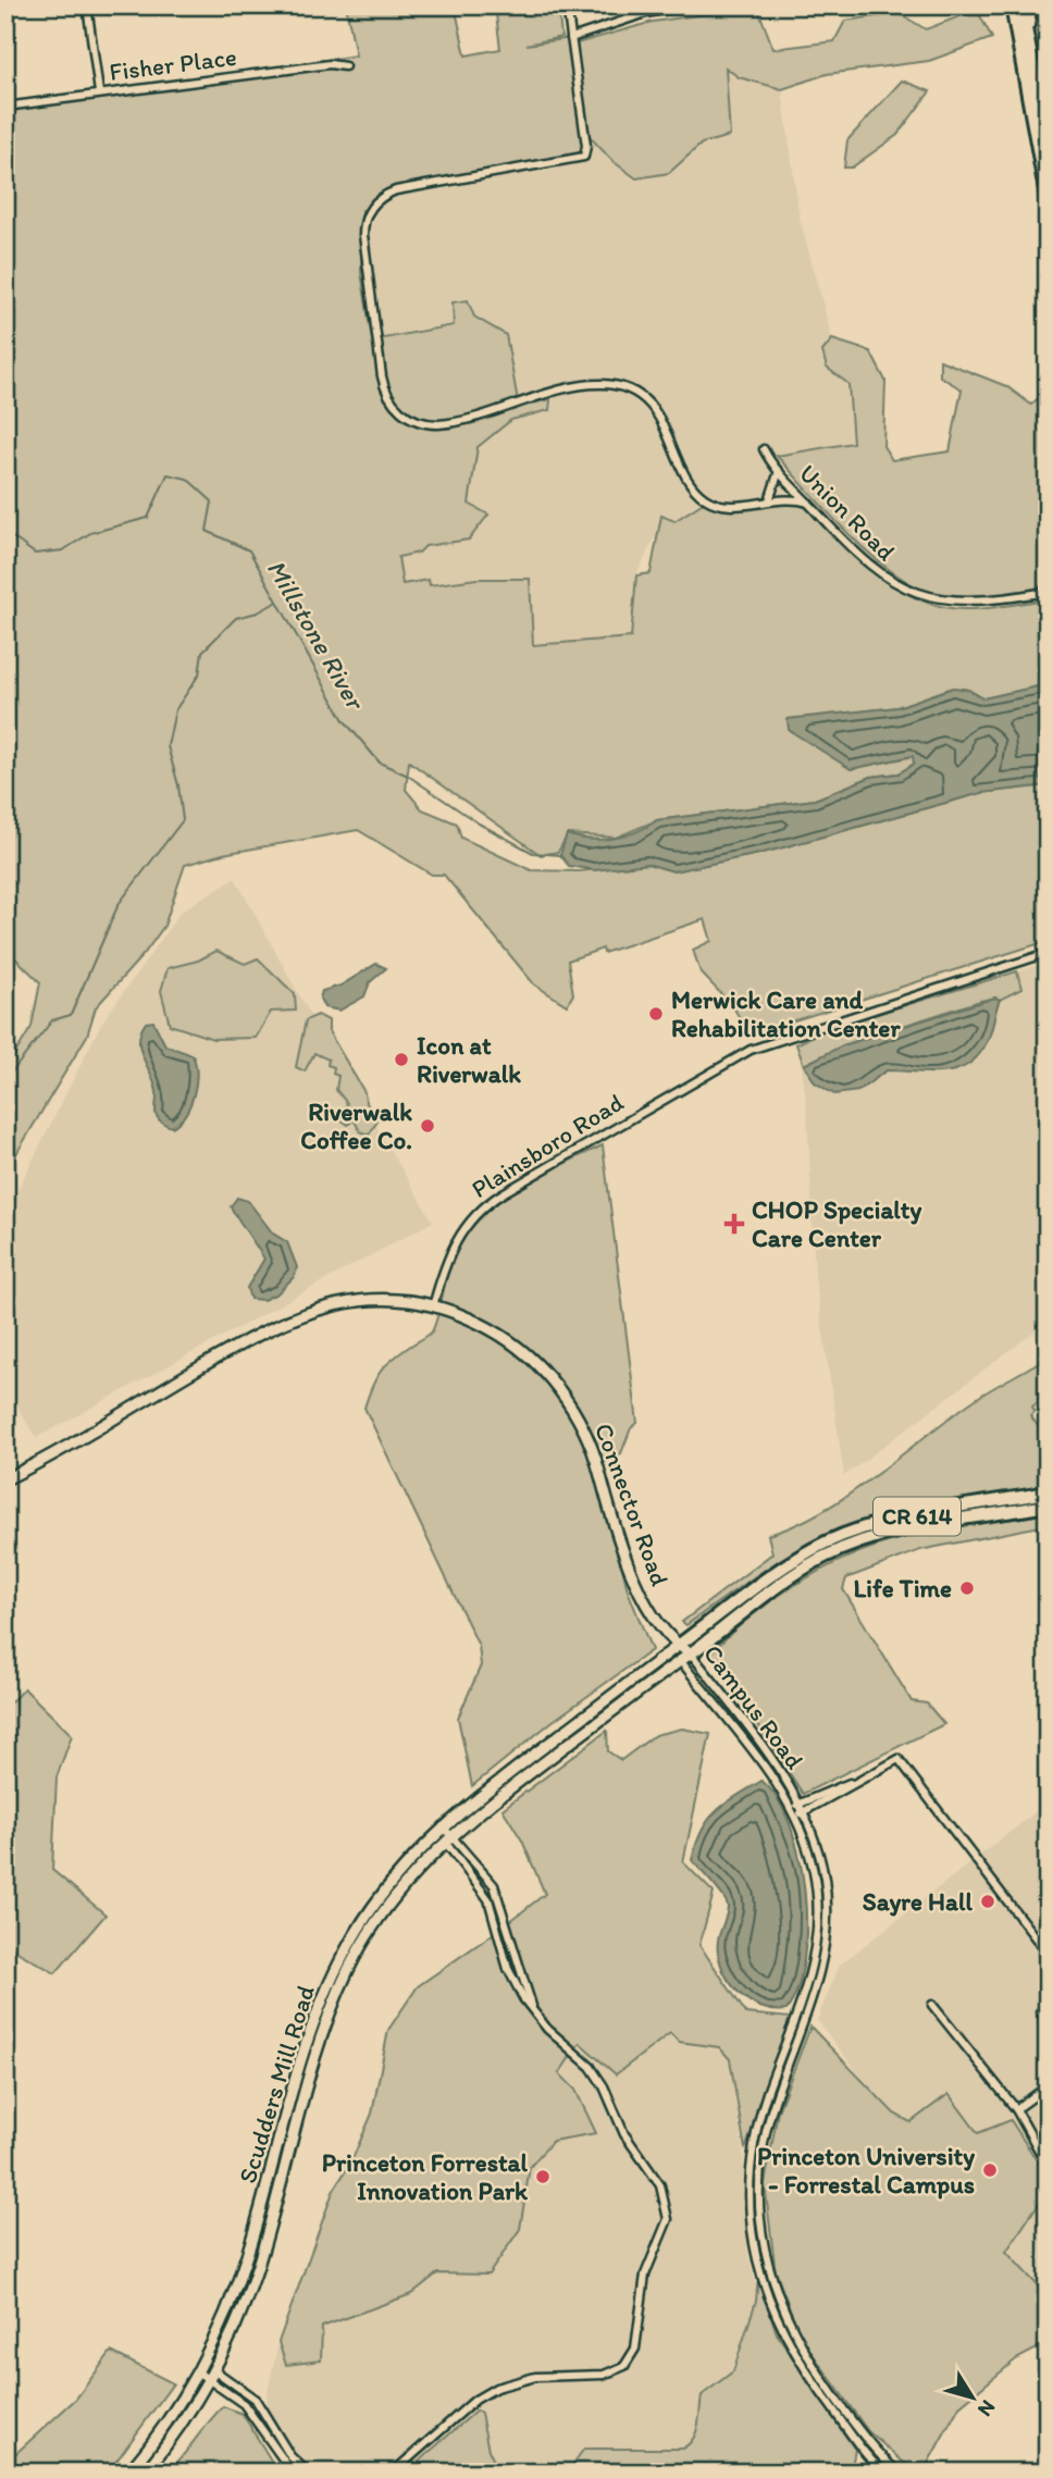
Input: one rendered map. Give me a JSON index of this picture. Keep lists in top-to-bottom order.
{
  "streets": {
    "highway": ["CR 614"],
    "main road": ["Connector Road", "Campus Road", "Scudders Mill Road"],
    "street": ["Fisher Place", "Union Road", "Plainsboro Road"]
  },
  "crossings": [
    ["Plainsboro Road", "Connector Road"],
    ["Connector Road", "CR 614"],
    ["Connector Road", "Campus Road"],
    ["Connector Road", "Scudders Mill Road"],
    ["CR 614", "Campus Road"],
    ["CR 614", "Scudders Mill Road"],
    ["Campus Road", "Scudders Mill Road"]
  ],
  "water": ["Millstone River"],
  "places": {
    "other": [
      "Merwick Care and Rehabilitation Center",
      "Icon at Riverwalk",
      "Riverwalk Coffee Co.",
      "Life Time",
      "Sayre Hall",
      "Princeton University - Forrestal Campus",
      "Princeton Forrestal Innovation Park"
    ],
    "health": ["CHOP Specialty Care Center"]
  },
  "north": "bottom right"
}
